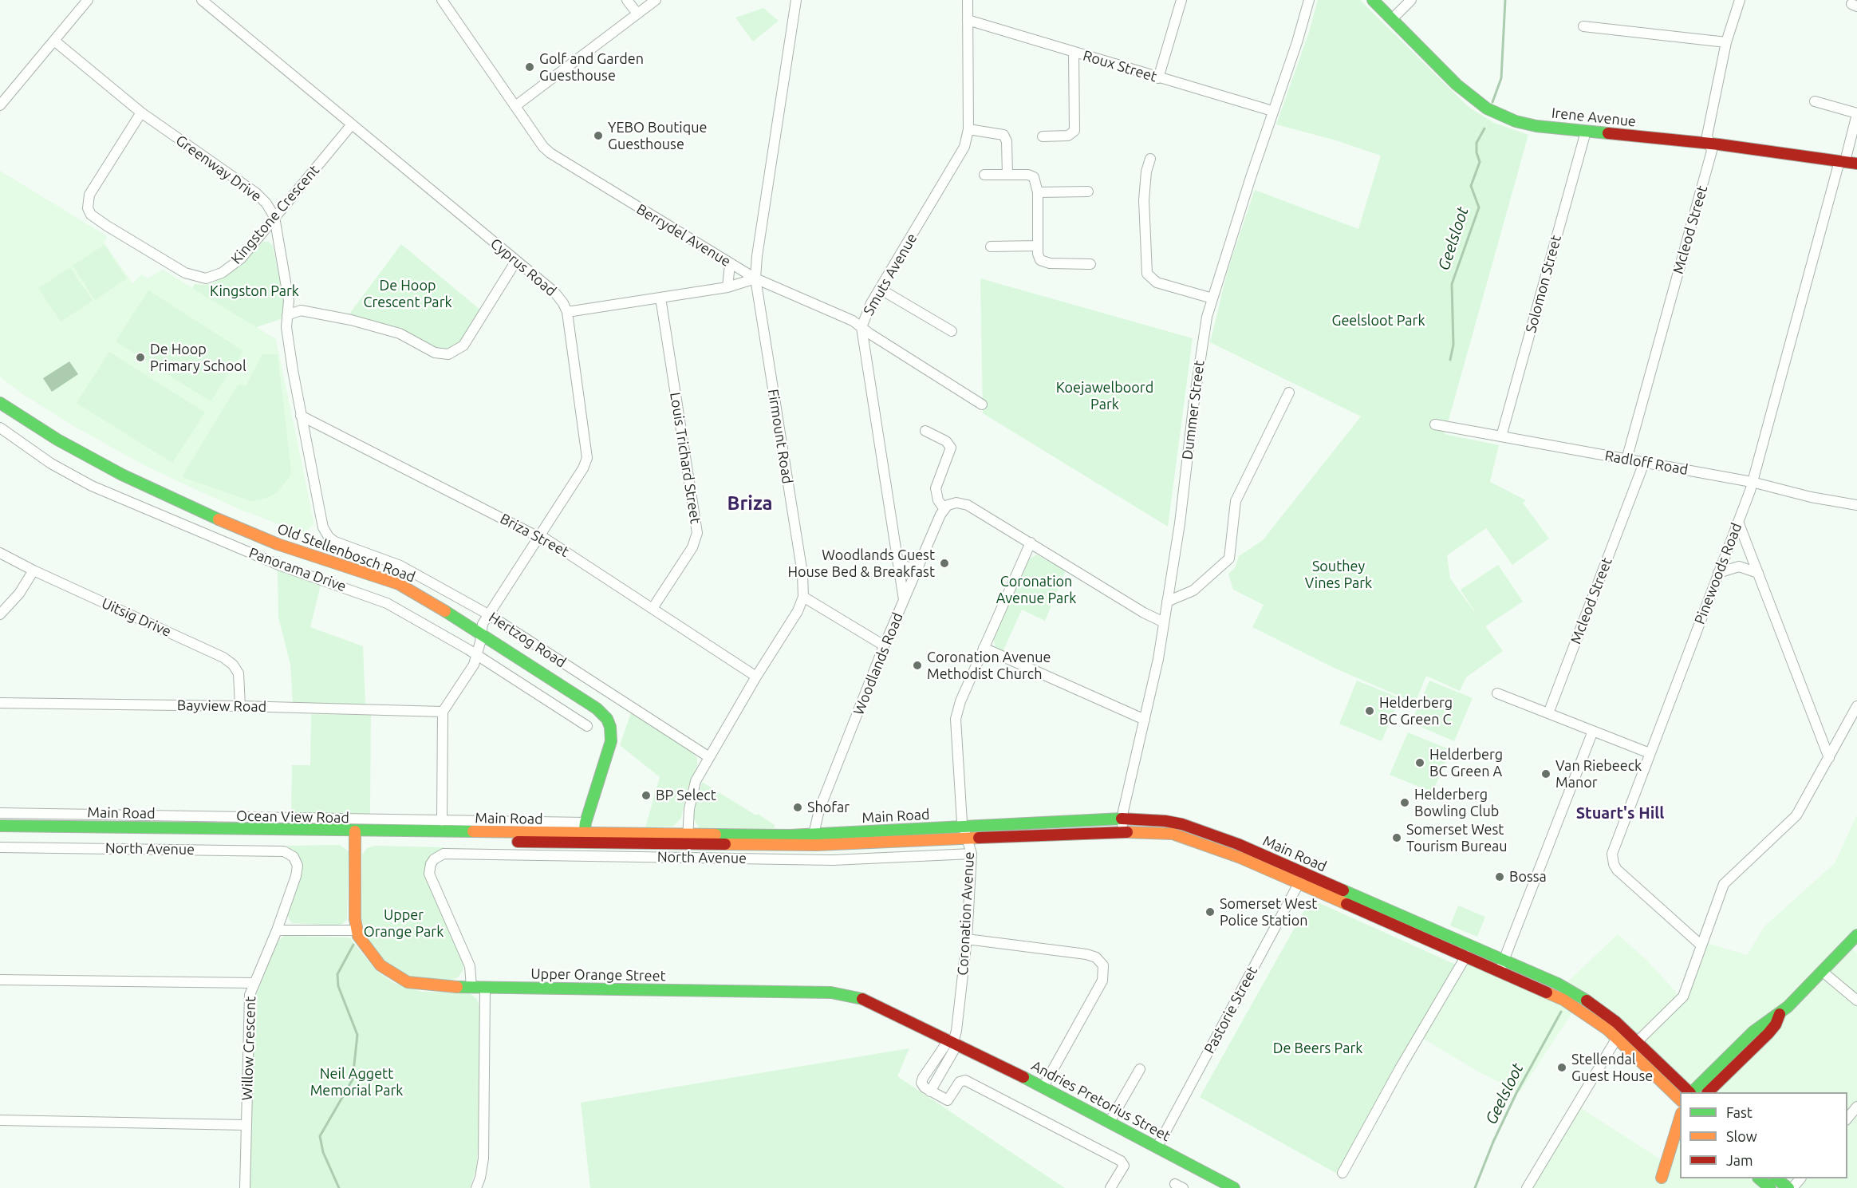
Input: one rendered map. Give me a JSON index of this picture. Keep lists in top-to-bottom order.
{
  "streets": {
    "main road": [
      "Irene Avenue",
      "Old Stellenbosch Road",
      "Main Road",
      "Upper Orange Street",
      "Andries Pretorius Street"
    ],
    "street": [
      "Roux Street",
      "Greenway Drive",
      "Kingstone Crescent",
      "Mcleod Street",
      "Berrydel Avenue",
      "Cyprus Road",
      "Smuts Avenue",
      "Solomon Street",
      "Dummer Street",
      "Firmount Road",
      "Louis Trichard Street",
      "Radloff Road",
      "Briza Street",
      "Panorama Drive",
      "Pinewoods Road",
      "Uitsig Drive",
      "Hertzog Road",
      "Woodlands Road",
      "Bayview Road",
      "Ocean View Road",
      "North Avenue",
      "Coronation Avenue",
      "Pastorie Street",
      "Willow Crescent"
    ]
  },
  "crossings": [
    ["Roux Street", "Smuts Avenue"],
    ["Roux Street", "Dummer Street"],
    ["Irene Avenue", "Mcleod Street"],
    ["Irene Avenue", "Solomon Street"],
    ["Irene Avenue", "Pinewoods Road"],
    ["Greenway Drive", "Kingstone Crescent"],
    ["Greenway Drive", "Briza Street"],
    ["Greenway Drive", "Hertzog Road"],
    ["Kingstone Crescent", "Cyprus Road"],
    ["Mcleod Street", "Radloff Road"],
    ["Berrydel Avenue", "Smuts Avenue"],
    ["Berrydel Avenue", "Firmount Road"],
    ["Cyprus Road", "Briza Street"],
    ["Cyprus Road", "Old Stellenbosch Road"],
    ["Cyprus Road", "Panorama Drive"],
    ["Cyprus Road", "Hertzog Road"],
    ["Cyprus Road", "Bayview Road"],
    ["Smuts Avenue", "Woodlands Road"],
    ["Solomon Street", "Radloff Road"],
    ["Dummer Street", "Main Road"],
    ["Firmount Road", "Briza Street"],
    ["Firmount Road", "Hertzog Road"],
    ["Firmount Road", "Main Road"],
    ["Louis Trichard Street", "Briza Street"],
    ["Radloff Road", "Pinewoods Road"],
    ["Old Stellenbosch Road", "Main Road"],
    ["Old Stellenbosch Road", "Ocean View Road"],
    ["Uitsig Drive", "Bayview Road"],
    ["Woodlands Road", "Main Road"],
    ["Main Road", "Ocean View Road"],
    ["Main Road", "Coronation Avenue"],
    ["Main Road", "Upper Orange Street"],
    ["Main Road", "Pastorie Street"],
    ["North Avenue", "Coronation Avenue"],
    ["North Avenue", "Upper Orange Street"],
    ["North Avenue", "Willow Crescent"],
    ["Coronation Avenue", "Upper Orange Street"],
    ["Coronation Avenue", "Andries Pretorius Street"],
    ["Upper Orange Street", "Andries Pretorius Street"],
    ["Pastorie Street", "Andries Pretorius Street"]
  ],
  "districts": ["Briza", "Stuart's Hill"],
  "water": ["Geelsloot"],
  "parks": [
    "De Hoop Crescent Park",
    "Kingston Park",
    "Geelsloot Park",
    "Koejawelboord Park",
    "Southey Vines Park",
    "Coronation Avenue Park",
    "Upper Orange Park",
    "De Beers Park",
    "Neil Aggett Memorial Park"
  ],
  "places": [
    "Golf and Garden Guesthouse",
    "YEBO Boutique Guesthouse",
    "De Hoop Primary School",
    "Woodlands Guest House Bed & Breakfast",
    "Coronation Avenue Methodist Church",
    "Helderberg BC Green C",
    "Helderberg BC Green A",
    "Van Riebeeck Manor",
    "BP Select",
    "Helderberg Bowling Club",
    "Shofar",
    "Somerset West Tourism Bureau",
    "Bossa",
    "Somerset West Police Station",
    "Stellendal Guest House"
  ],
  "legend": ["Fast", "Slow", "Jam"]
}
